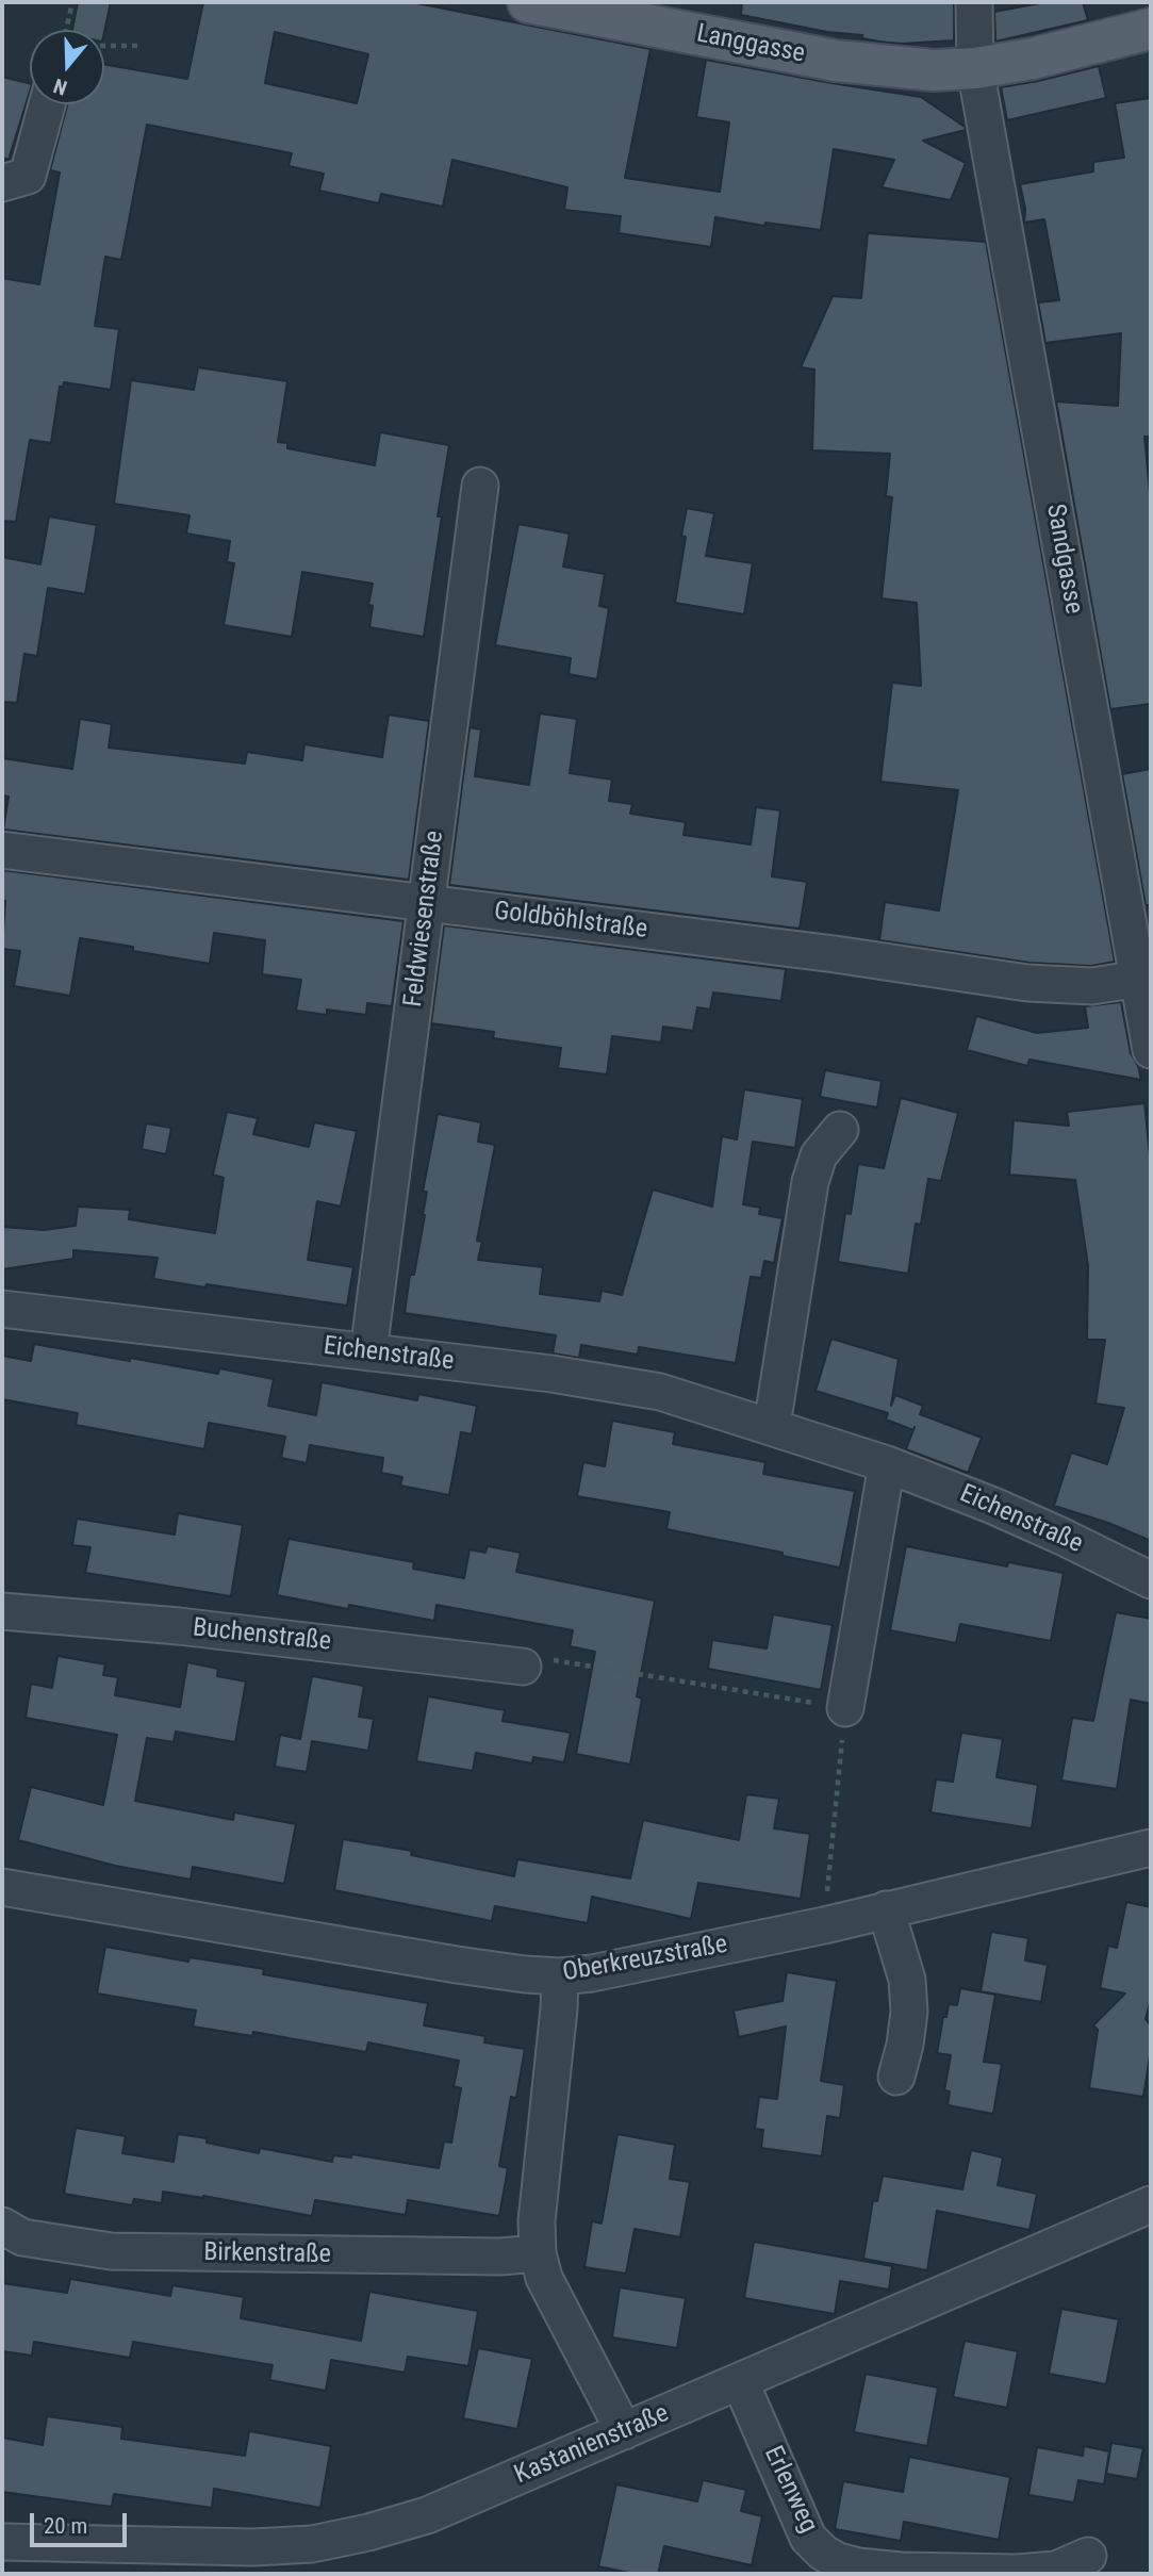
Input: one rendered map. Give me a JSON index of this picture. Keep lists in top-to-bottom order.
{
  "streets": {
    "main road": ["Langgasse"],
    "street": [
      "Sandgasse",
      "Feldwiesenstraße",
      "Goldböhlstraße",
      "Eichenstraße",
      "Buchenstraße",
      "Oberkreuzstraße",
      "Birkenstraße",
      "Kastanienstraße",
      "Erlenweg"
    ]
  },
  "crossings": [
    ["Langgasse", "Sandgasse"],
    ["Sandgasse", "Goldböhlstraße"],
    ["Feldwiesenstraße", "Goldböhlstraße"],
    ["Feldwiesenstraße", "Eichenstraße"],
    ["Kastanienstraße", "Erlenweg"]
  ],
  "scale_bar": "20 m",
  "north": "bottom"
}
